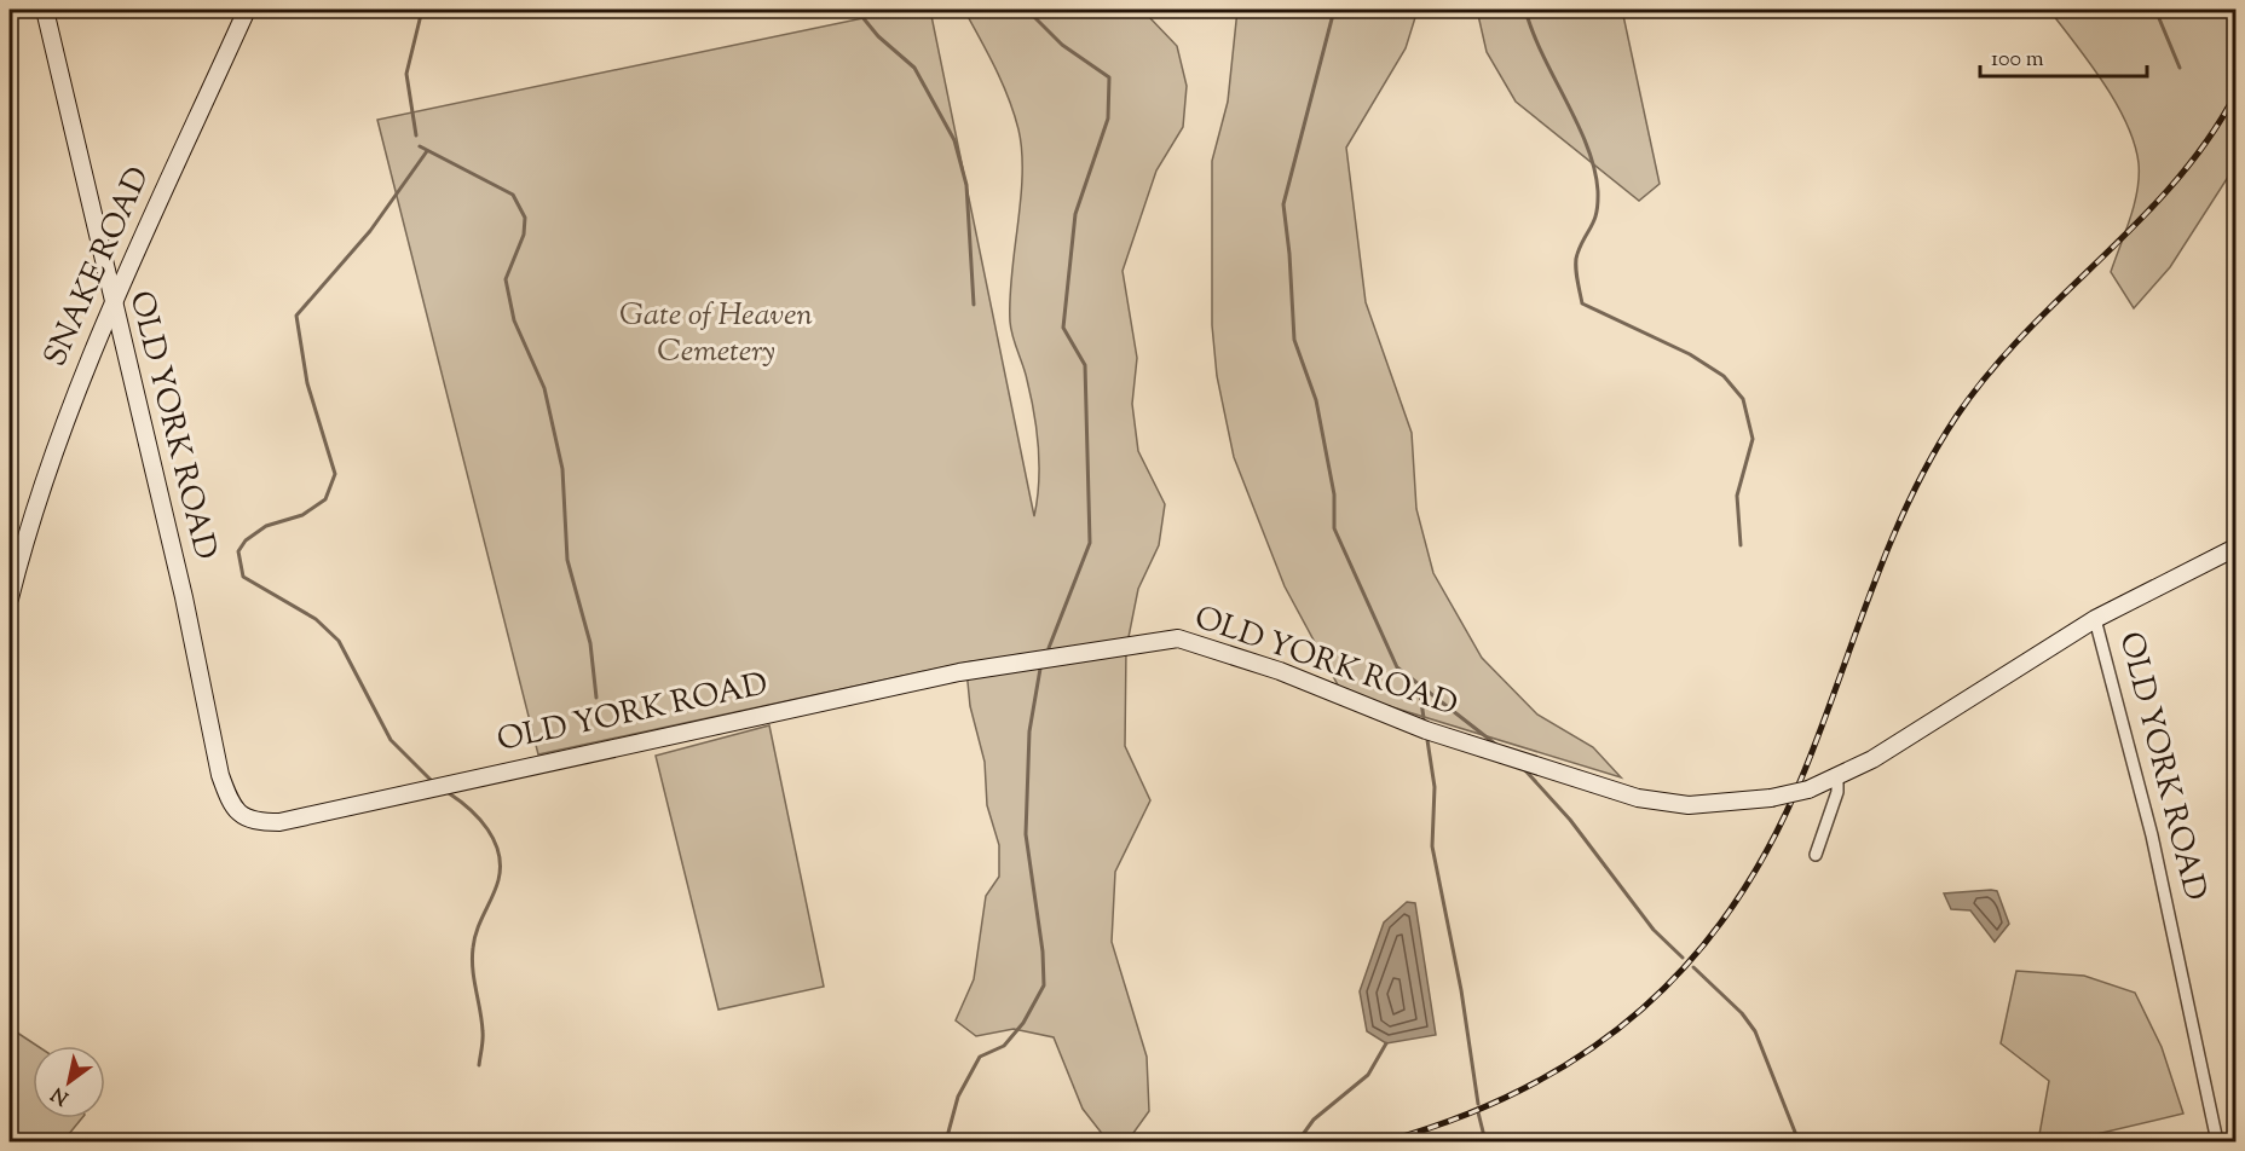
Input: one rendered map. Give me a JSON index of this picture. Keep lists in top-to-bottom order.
{
  "streets": {
    "street": ["SNAKE ROAD", "OLD YORK ROAD"]
  },
  "crossings": [
    ["SNAKE ROAD", "OLD YORK ROAD"]
  ],
  "parks": ["Gate of Heaven Cemetery"],
  "scale_bar": "100 m",
  "north": "bottom left"
}
